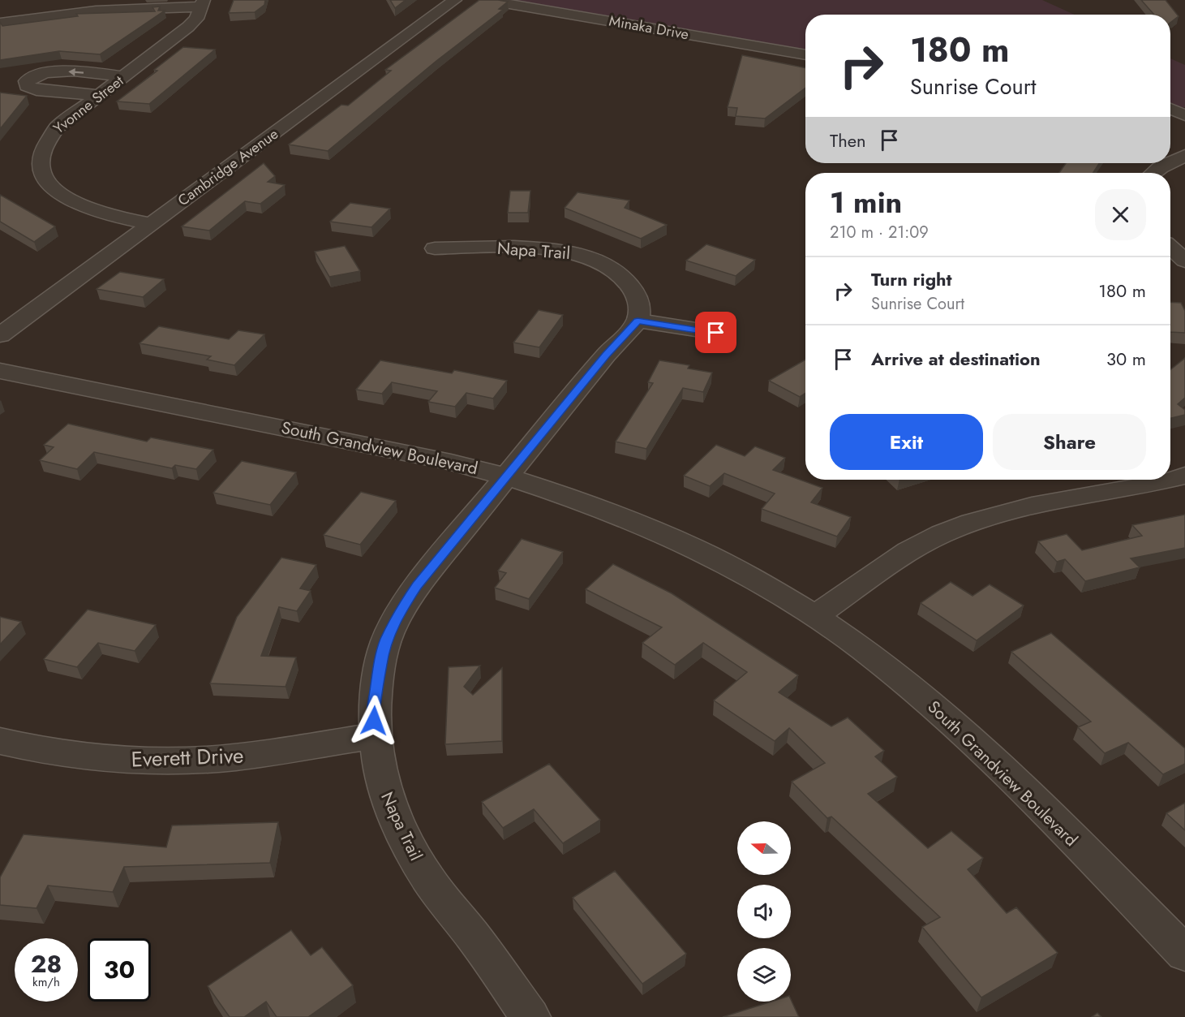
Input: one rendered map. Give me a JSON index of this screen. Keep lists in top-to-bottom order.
{
  "streets": {
    "street": [
      "Minaka Drive",
      "Yvonne Street",
      "Cambridge Avenue",
      "Napa Trail",
      "South Grandview Boulevard",
      "Everett Drive"
    ]
  },
  "crossings": [
    ["Yvonne Street", "Cambridge Avenue"],
    ["Napa Trail", "South Grandview Boulevard"],
    ["Napa Trail", "Everett Drive"]
  ],
  "north": "left",
  "page": {
    "turn": ["180 m", "Sunrise Court"],
    "then": "Then",
    "heading": ["1 min", "210 m · 21:09"],
    "list": [
      {
        "name": "Turn right",
        "note": "Sunrise Court",
        "value": "180 m"
      },
      {
        "name": "Arrive at destination",
        "value": "30 m"
      }
    ],
    "buttons": ["Exit", "Share"],
    "speed": "28 km/h",
    "limit": "30"
  }
}
